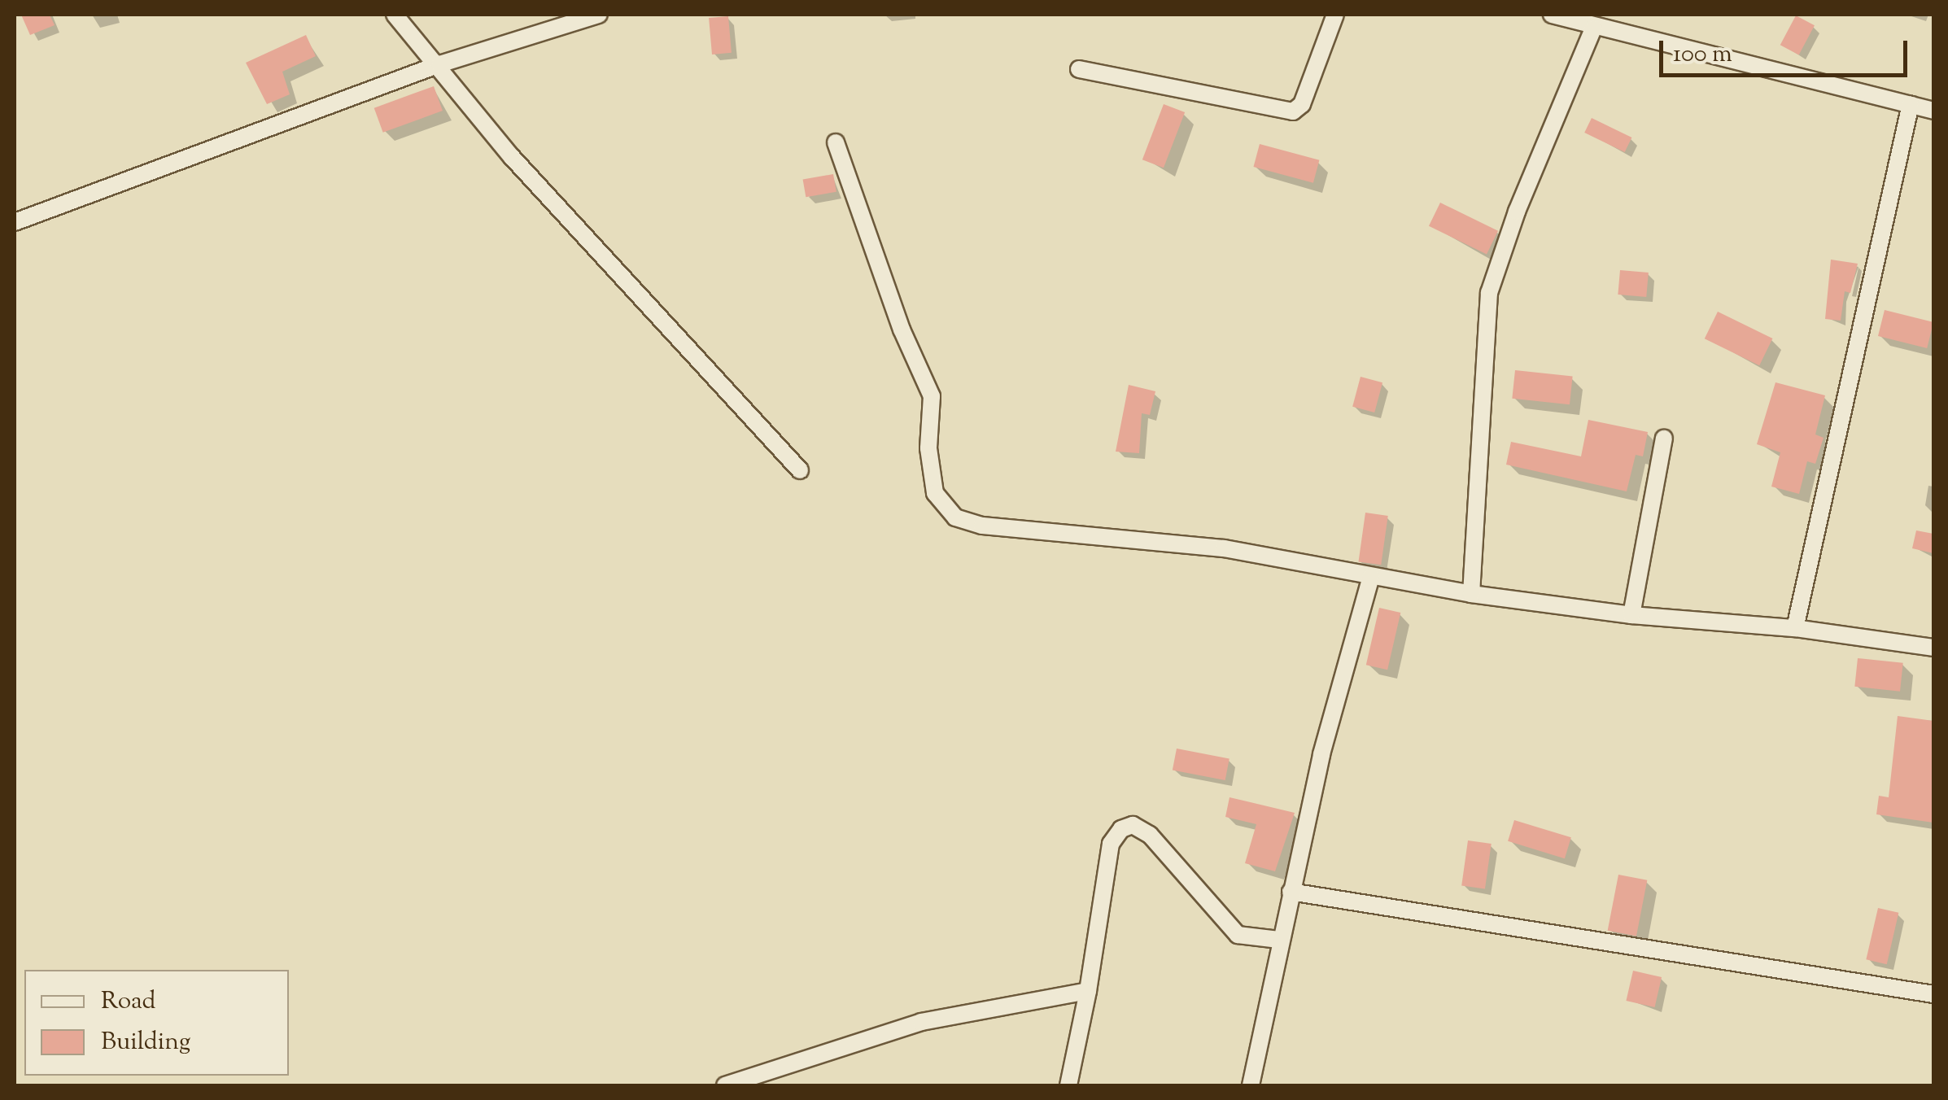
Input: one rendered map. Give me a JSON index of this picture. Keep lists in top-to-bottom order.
{
  "legend": ["Road", "Building"],
  "scale_bar": "100 m"
}
